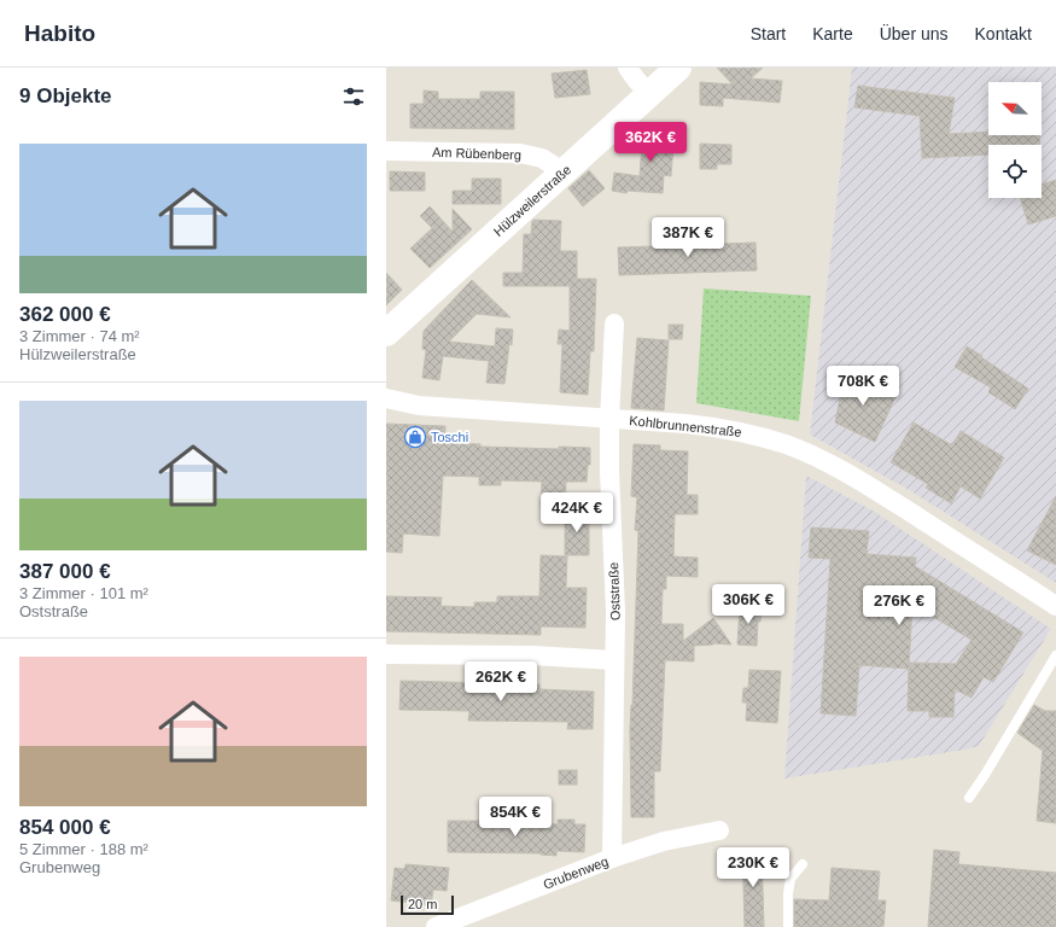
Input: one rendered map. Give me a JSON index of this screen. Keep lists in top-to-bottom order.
{
  "streets": {
    "street": [
      "Am Rübenberg",
      "Hülzweilerstraße",
      "Kohlbrunnenstraße",
      "Oststraße",
      "Grubenweg"
    ]
  },
  "crossings": [
    ["Am Rübenberg", "Hülzweilerstraße"],
    ["Kohlbrunnenstraße", "Oststraße"],
    ["Oststraße", "Grubenweg"]
  ],
  "places": {
    "shop": ["Toschi"]
  },
  "scale_bar": "20 m",
  "north": "top left",
  "page": {
    "header": "Habito",
    "nav": [
      "Start",
      "Karte",
      "Über uns",
      "Kontakt"
    ],
    "heading": "9 Objekte",
    "price": [
      "362K €",
      "387K €",
      "708K €",
      "424K €",
      "306K €",
      "276K €",
      "262K €",
      "854K €",
      "230K €"
    ],
    "list": [
      {
        "name": "362 000 €",
        "note": "3 Zimmer · 74 m² · Hülzweilerstraße"
      },
      {
        "name": "387 000 €",
        "note": "3 Zimmer · 101 m² · Oststraße"
      },
      {
        "name": "854 000 €",
        "note": "5 Zimmer · 188 m² · Grubenweg"
      }
    ],
    "scale": "20 m"
  }
}
